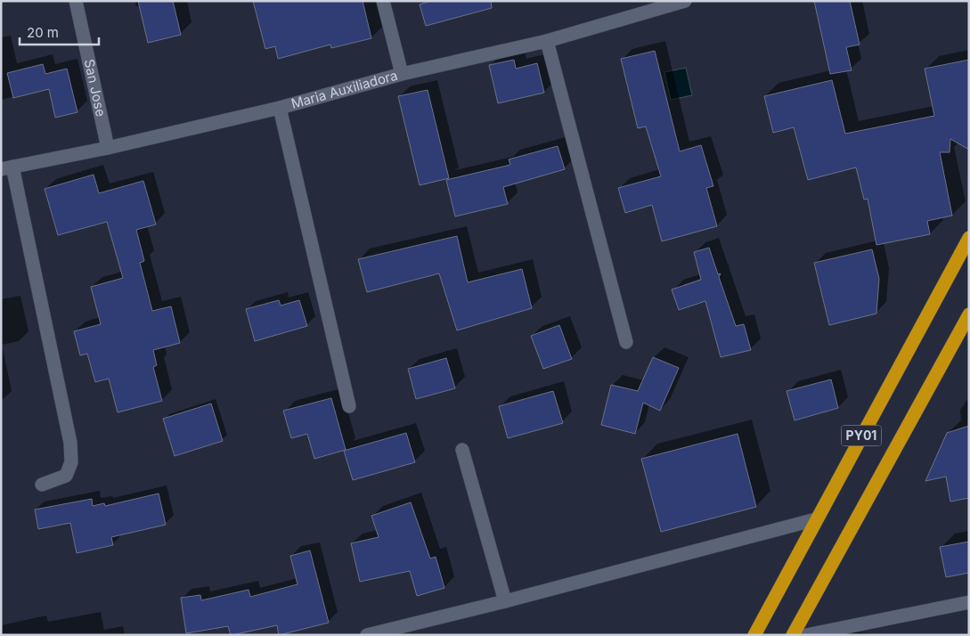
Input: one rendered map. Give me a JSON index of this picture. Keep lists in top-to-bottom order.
{
  "streets": {
    "highway": ["PY01"],
    "street": ["San Jose", "Maria Auxiliadora"]
  },
  "crossings": [
    ["San Jose", "Maria Auxiliadora"]
  ],
  "scale_bar": "20 m"
}
